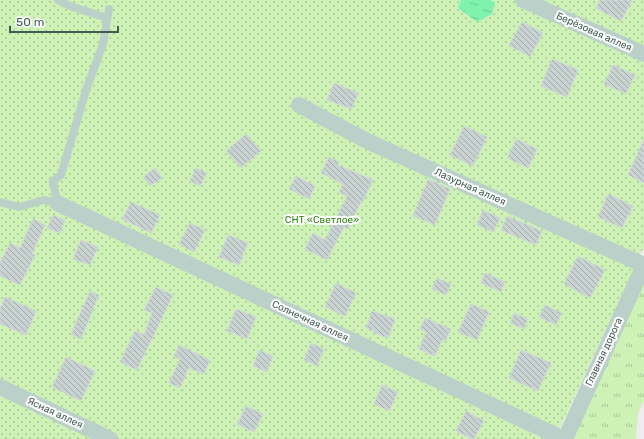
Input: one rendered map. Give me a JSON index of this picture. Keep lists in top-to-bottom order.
{
  "streets": {
    "street": [
      "Берёзовая аллея",
      "Лазурная аллея",
      "Солнечная аллея",
      "Главная дорога",
      "Ясная аллея"
    ]
  },
  "crossings": [
    ["Лазурная аллея", "Главная дорога"],
    ["Солнечная аллея", "Главная дорога"]
  ],
  "parks": ["СНТ «Светлое»"],
  "scale_bar": "50 m"
}
